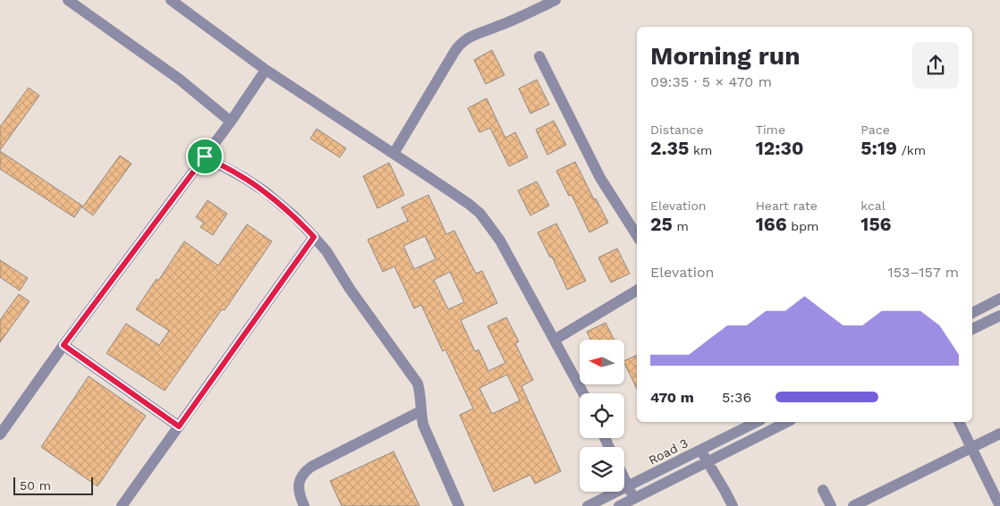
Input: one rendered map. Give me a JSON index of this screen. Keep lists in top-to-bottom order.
{
  "streets": {
    "street": ["Road 3"]
  },
  "scale_bar": "50 m",
  "north": "left",
  "page": {
    "heading": ["Morning run", "09:35 · 5 × 470 m"],
    "stats": [
      ["Distance", "2.35 km"],
      ["Time", "12:30"],
      ["Pace", "5:19 /km"],
      ["Elevation", "25 m"],
      ["Heart rate", "166 bpm"],
      ["kcal", "156"]
    ],
    "chart": ["Elevation", "153–157 m"],
    "list": [
      {
        "name": "470 m",
        "note": "5:36"
      }
    ],
    "scale": "50 m"
  }
}
